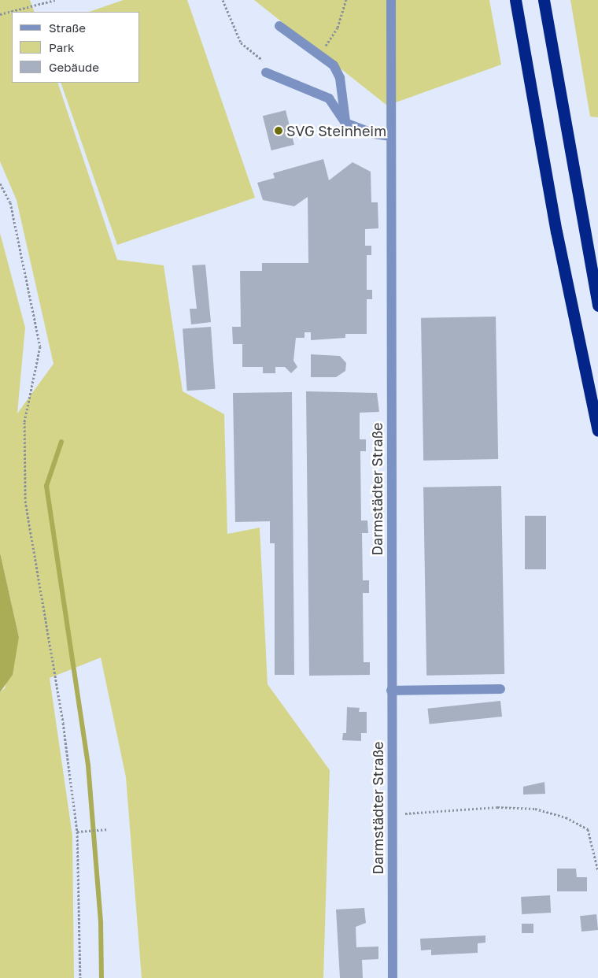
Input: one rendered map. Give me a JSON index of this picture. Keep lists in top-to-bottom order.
{
  "streets": {
    "street": ["Darmstädter Straße"]
  },
  "places": ["SVG Steinheim"],
  "legend": ["Straße", "Park", "Gebäude"]
}
